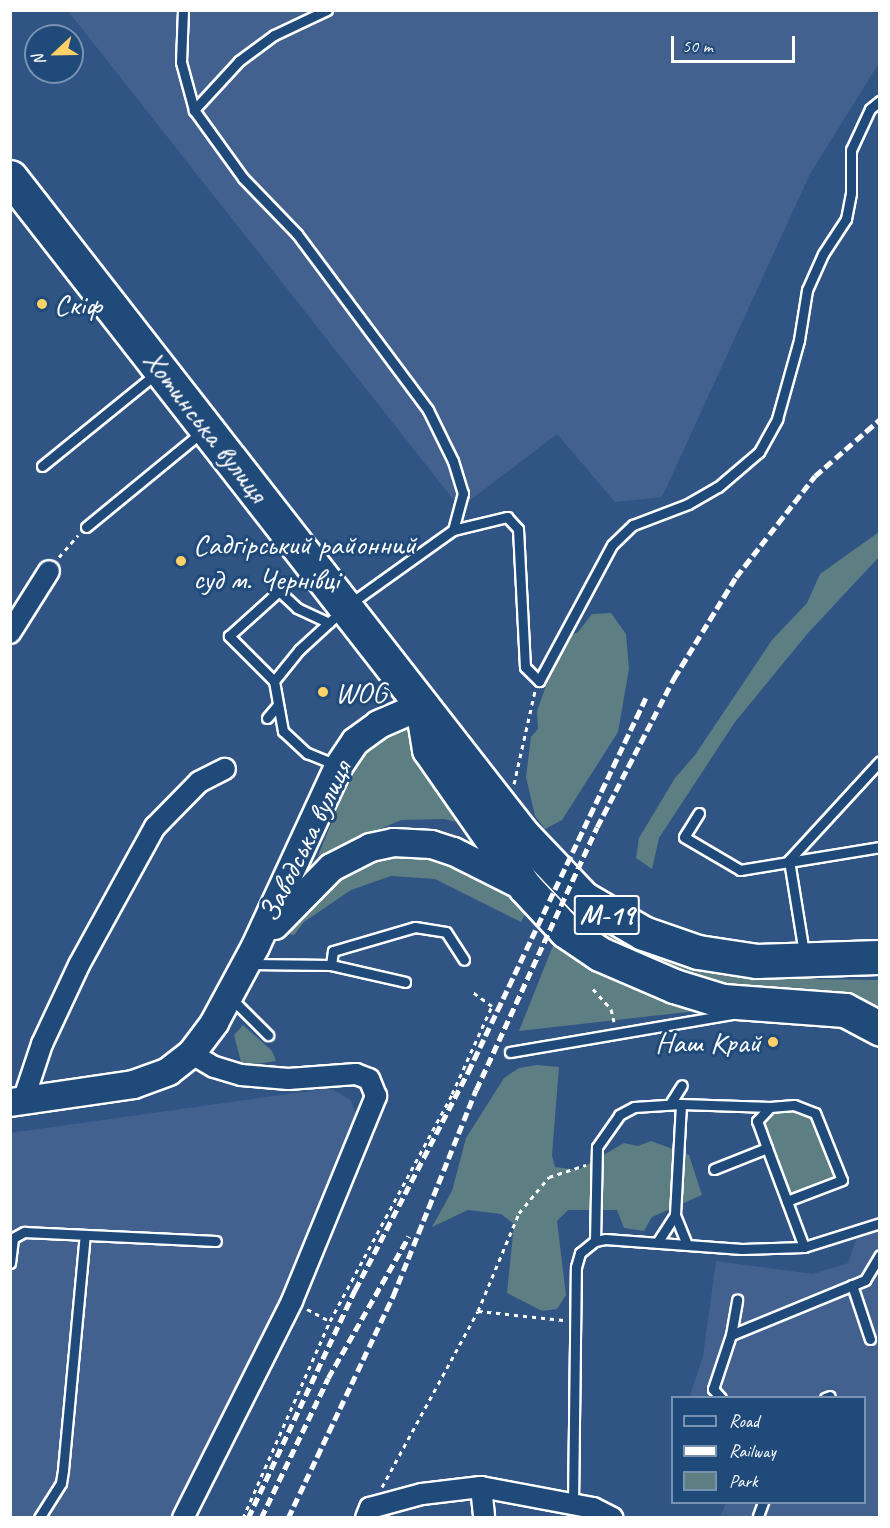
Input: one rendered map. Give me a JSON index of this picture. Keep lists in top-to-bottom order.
{
  "streets": {
    "highway": ["Хотинська вулиця", "Заводська вулиця", "М-19"]
  },
  "crossings": [
    ["Хотинська вулиця", "Заводська вулиця"]
  ],
  "places": [
    "Скіф",
    "Садгірський районний суд м. Чернівці",
    "WOG",
    "Наш Край"
  ],
  "legend": ["Road", "Railway", "Park"],
  "scale_bar": "50 m",
  "north": "left"
}
